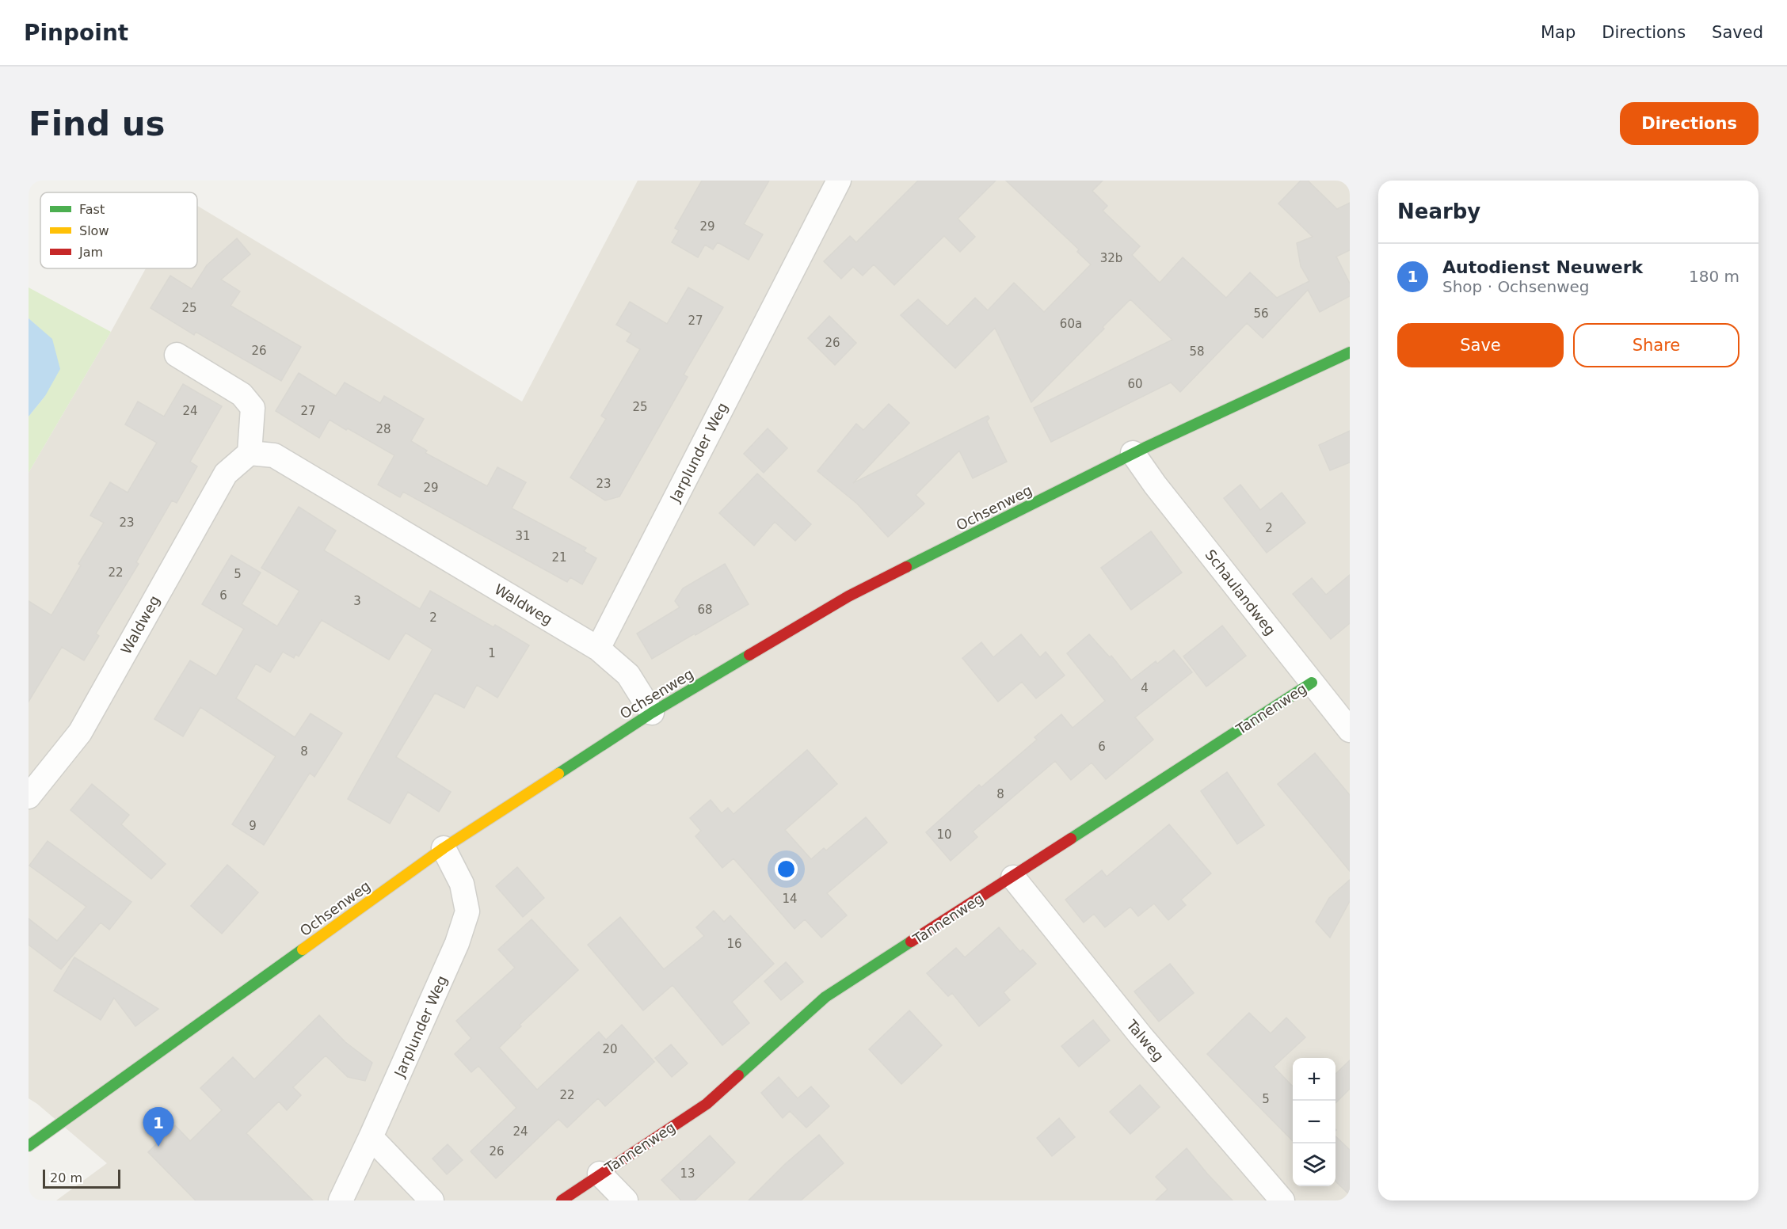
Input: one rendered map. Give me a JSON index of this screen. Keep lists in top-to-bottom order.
{
  "streets": {
    "main road": ["Ochsenweg", "Tannenweg"],
    "street": [
      "Jarplunder Weg",
      "Schaulandweg",
      "Waldweg",
      "Talweg"
    ]
  },
  "crossings": [
    ["Jarplunder Weg", "Ochsenweg"],
    ["Jarplunder Weg", "Waldweg"],
    ["Ochsenweg", "Schaulandweg"],
    ["Schaulandweg", "Tannenweg"],
    ["Tannenweg", "Talweg"]
  ],
  "house_numbers": [
    "29",
    "32b",
    "25",
    "56",
    "27",
    "60a",
    "26",
    "26",
    "58",
    "60",
    "25",
    "24",
    "27",
    "28",
    "23",
    "29",
    "23",
    "2",
    "31",
    "21",
    "22",
    "5",
    "6",
    "3",
    "68",
    "2",
    "1",
    "4",
    "6",
    "8",
    "8",
    "9",
    "10",
    "14",
    "16",
    "20",
    "22",
    "5",
    "24",
    "26",
    "13"
  ],
  "legend": ["Fast", "Slow", "Jam"],
  "scale_bar": "20 m",
  "page": {
    "header": "Pinpoint",
    "nav": ["Map", "Directions", "Saved"],
    "buttons": [
      "Directions",
      ["Save", "Share"]
    ],
    "title": "Find us",
    "heading": "Nearby",
    "list": [
      {
        "mark": "1",
        "name": "Autodienst Neuwerk",
        "note": "Shop · Ochsenweg",
        "value": "180 m"
      }
    ],
    "map_buttons": ["+", "−"],
    "pins": "1",
    "scale": "20 m"
  }
}
